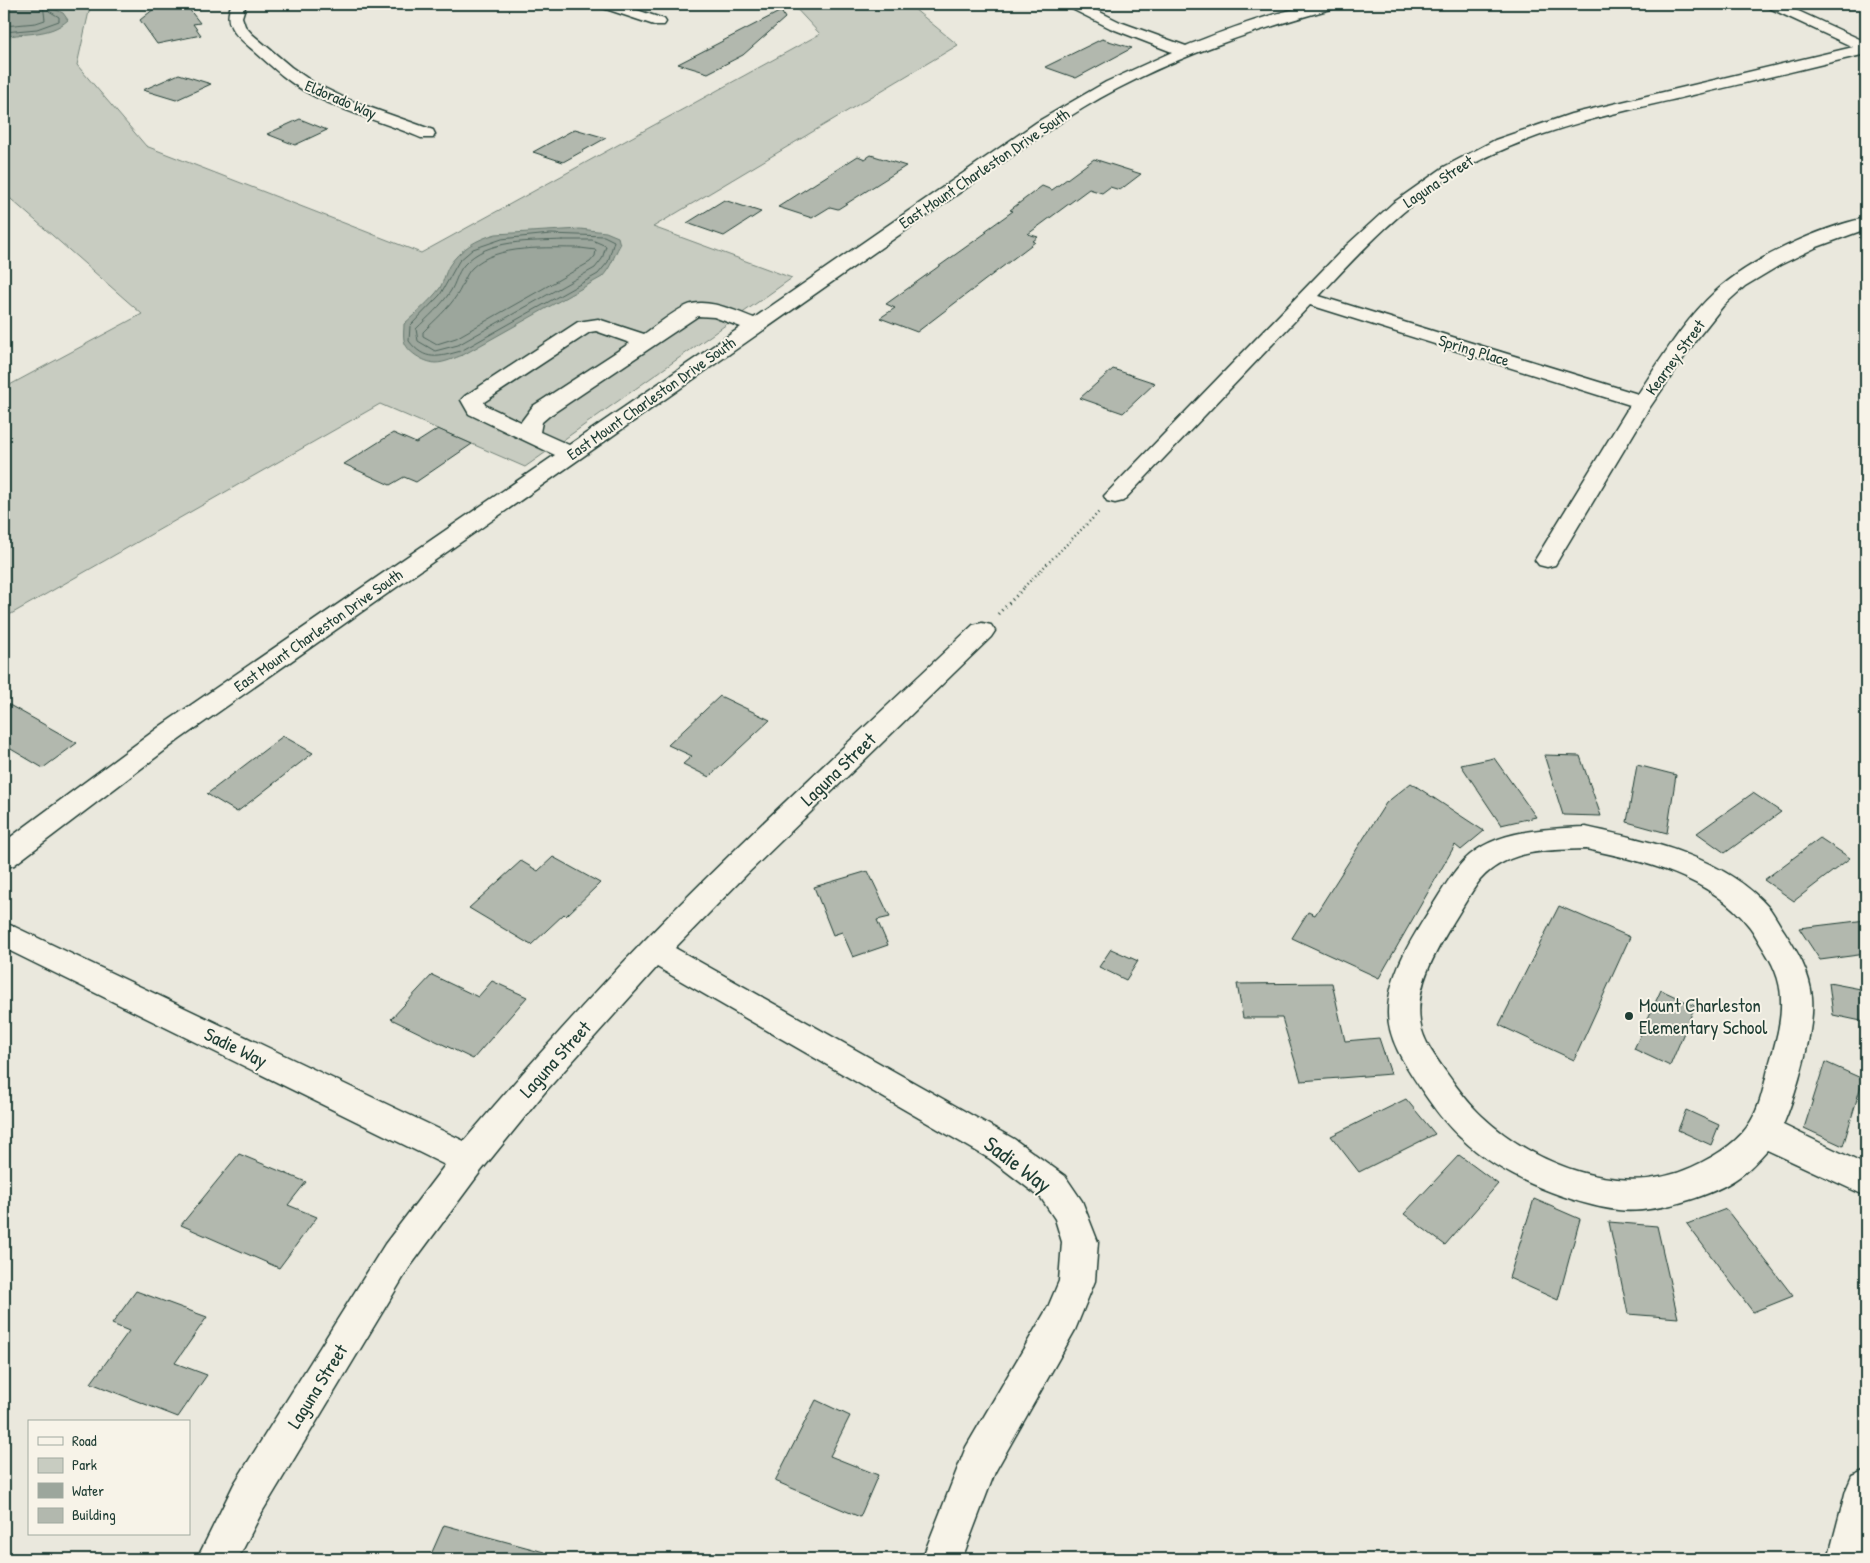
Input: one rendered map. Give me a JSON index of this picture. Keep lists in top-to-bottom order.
{
  "streets": {
    "street": [
      "Eldorado Way",
      "East Mount Charleston Drive South",
      "Laguna Street",
      "Spring Place",
      "Kearney Street",
      "Sadie Way"
    ]
  },
  "crossings": [
    ["Laguna Street", "Spring Place"],
    ["Laguna Street", "Sadie Way"],
    ["Spring Place", "Kearney Street"]
  ],
  "places": ["Mount Charleston Elementary School"],
  "legend": [
    "Road",
    "Park",
    "Water",
    "Building"
  ]
}
